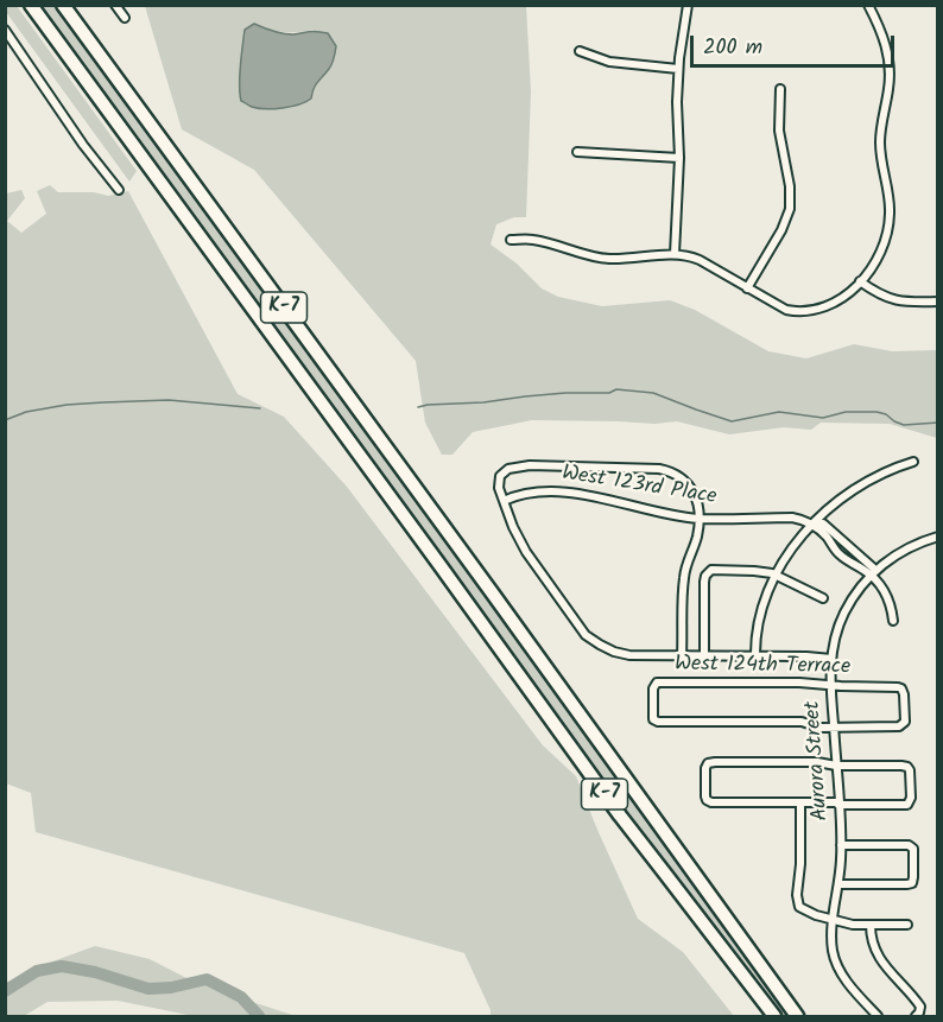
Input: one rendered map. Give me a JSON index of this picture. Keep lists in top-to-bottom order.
{
  "streets": {
    "highway": ["K-7"],
    "street": ["West 123rd Place", "West 124th Terrace", "Aurora Street"]
  },
  "crossings": [
    ["West 123rd Place", "Aurora Street"],
    ["West 124th Terrace", "Aurora Street"]
  ],
  "scale_bar": "200 m"
}
